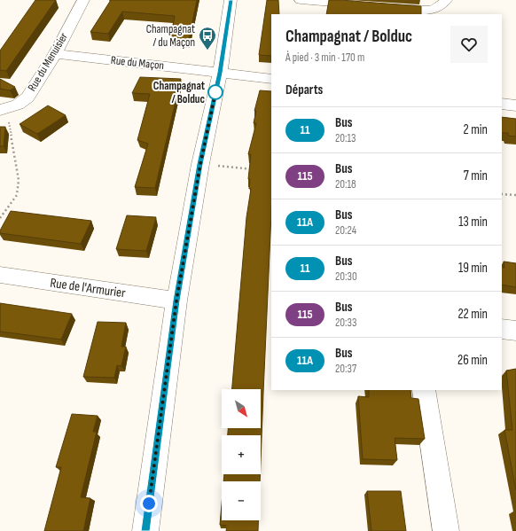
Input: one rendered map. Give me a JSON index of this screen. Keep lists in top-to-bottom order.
{
  "streets": {
    "street": ["Rue du Menuisier", "Rue du Maçon", "Rue de l'Armurier"]
  },
  "crossings": [
    ["Rue du Menuisier", "Rue du Maçon"]
  ],
  "places": {
    "bus stop": ["Champagnat / du Maçon"],
    "other": ["Champagnat / Bolduc"]
  },
  "lines": ["bus line 11"],
  "north": "bottom right",
  "page": {
    "heading": [
      ["Champagnat / Bolduc", "À pied · 3 min · 170 m"],
      "Départs"
    ],
    "list": [
      {
        "mark": "11",
        "name": "Bus",
        "note": "20:13",
        "value": "2 min"
      },
      {
        "mark": "115",
        "name": "Bus",
        "note": "20:18",
        "value": "7 min"
      },
      {
        "mark": "11A",
        "name": "Bus",
        "note": "20:24",
        "value": "13 min"
      },
      {
        "mark": "11",
        "name": "Bus",
        "note": "20:30",
        "value": "19 min"
      },
      {
        "mark": "115",
        "name": "Bus",
        "note": "20:33",
        "value": "22 min"
      },
      {
        "mark": "11A",
        "name": "Bus",
        "note": "20:37",
        "value": "26 min"
      }
    ],
    "map_buttons": ["+", "−"]
  }
}
